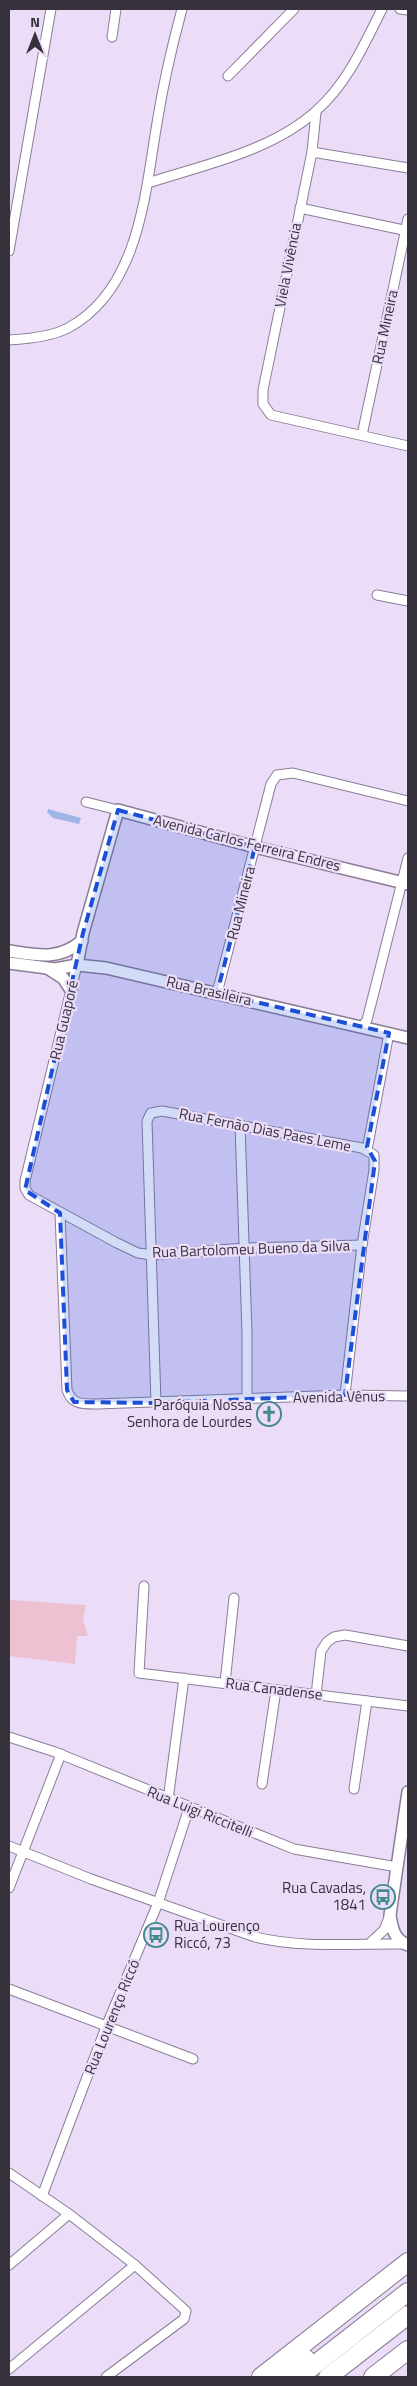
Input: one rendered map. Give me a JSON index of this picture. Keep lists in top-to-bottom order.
{
  "streets": {
    "street": [
      "Viela Vivência",
      "Rua Mineira",
      "Avenida Carlos Ferreira Endres",
      "Rua Brasileira",
      "Rua Guaporé",
      "Rua Fernão Dias Paes Leme",
      "Rua Bartolomeu Bueno da Silva",
      "Avenida Vênus",
      "Rua Canadense",
      "Rua Luigi Riccitelli",
      "Rua Lourenço Riccó"
    ]
  },
  "crossings": [
    ["Viela Vivência", "Rua Mineira"],
    ["Rua Mineira", "Avenida Carlos Ferreira Endres"],
    ["Rua Mineira", "Rua Brasileira"],
    ["Avenida Carlos Ferreira Endres", "Rua Guaporé"],
    ["Rua Brasileira", "Rua Guaporé"],
    ["Rua Brasileira", "Rua Fernão Dias Paes Leme"],
    ["Rua Guaporé", "Rua Bartolomeu Bueno da Silva"],
    ["Rua Guaporé", "Avenida Vênus"],
    ["Rua Fernão Dias Paes Leme", "Rua Bartolomeu Bueno da Silva"],
    ["Rua Fernão Dias Paes Leme", "Avenida Vênus"],
    ["Rua Bartolomeu Bueno da Silva", "Avenida Vênus"],
    ["Rua Luigi Riccitelli", "Rua Lourenço Riccó"]
  ],
  "places": {
    "church": ["Paróquia Nossa Senhora de Lourdes"],
    "bus stop": ["Rua Cavadas, 1841", "Rua Lourenço Riccó, 73"]
  },
  "north": "top"
}
